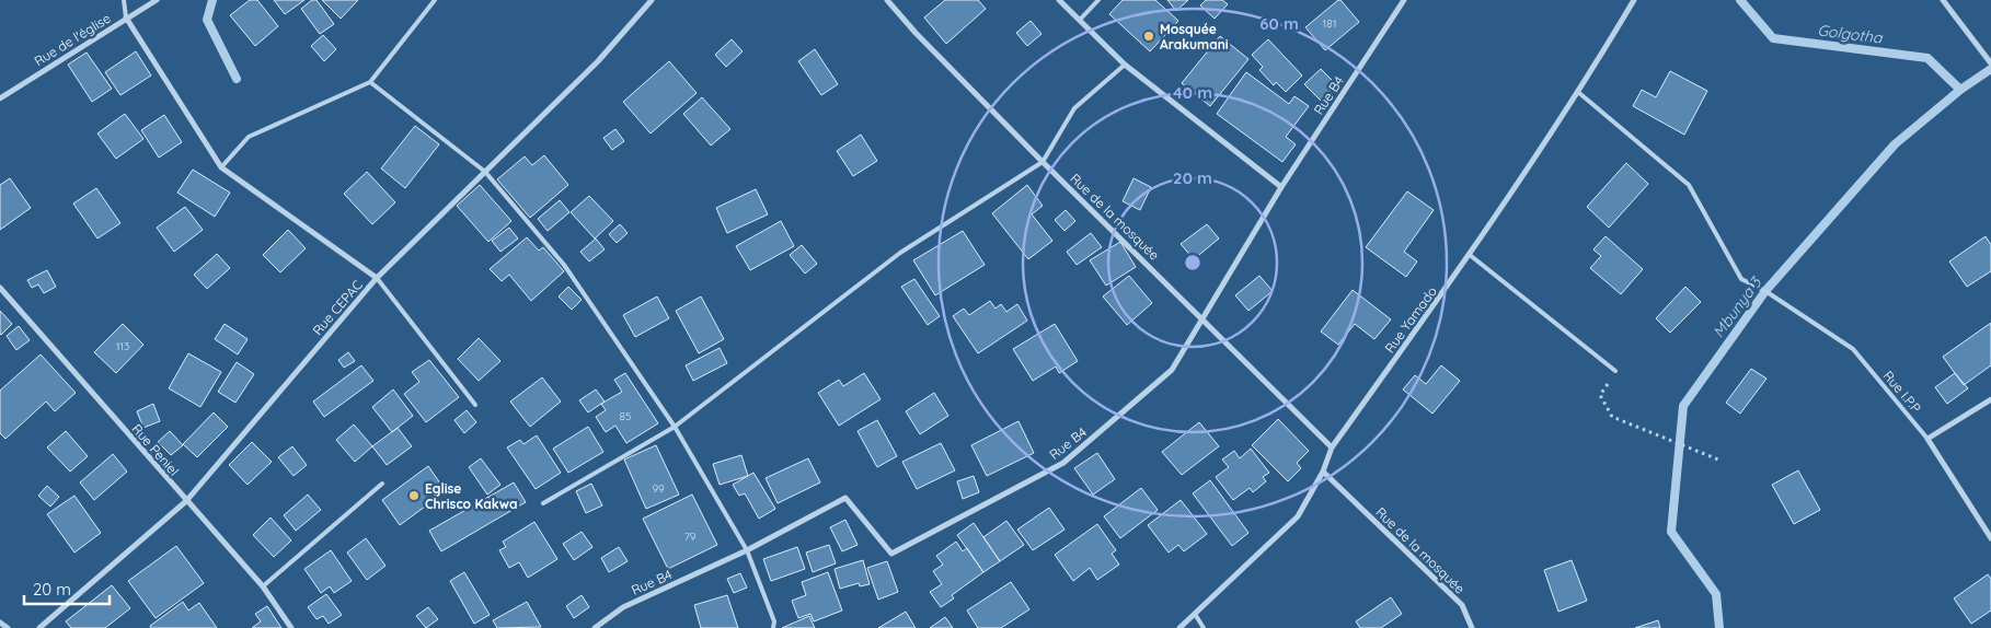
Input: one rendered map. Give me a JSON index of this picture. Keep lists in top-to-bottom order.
{
  "streets": {
    "street": [
      "Rue de l'église",
      "Rue B4",
      "Rue de la mosquée",
      "Rue CEPAC",
      "Rue Yamado",
      "Rue I.P.P",
      "Rue Peniel"
    ]
  },
  "crossings": [
    ["Rue B4", "Rue de la mosquée"],
    ["Rue de la mosquée", "Rue Yamado"],
    ["Rue CEPAC", "Rue Peniel"],
    ["Rue Yamado", "Rue I.P.P"]
  ],
  "water": ["Golgotha", "Mbunya 3"],
  "places": ["Mosquée Arakumani", "Eglise Chrisco Kakwa"],
  "house_numbers": [
    "181",
    "113",
    "85",
    "99",
    "79"
  ],
  "scale_bar": "20 m",
  "rings": ["60 m", "40 m", "20 m"]
}
